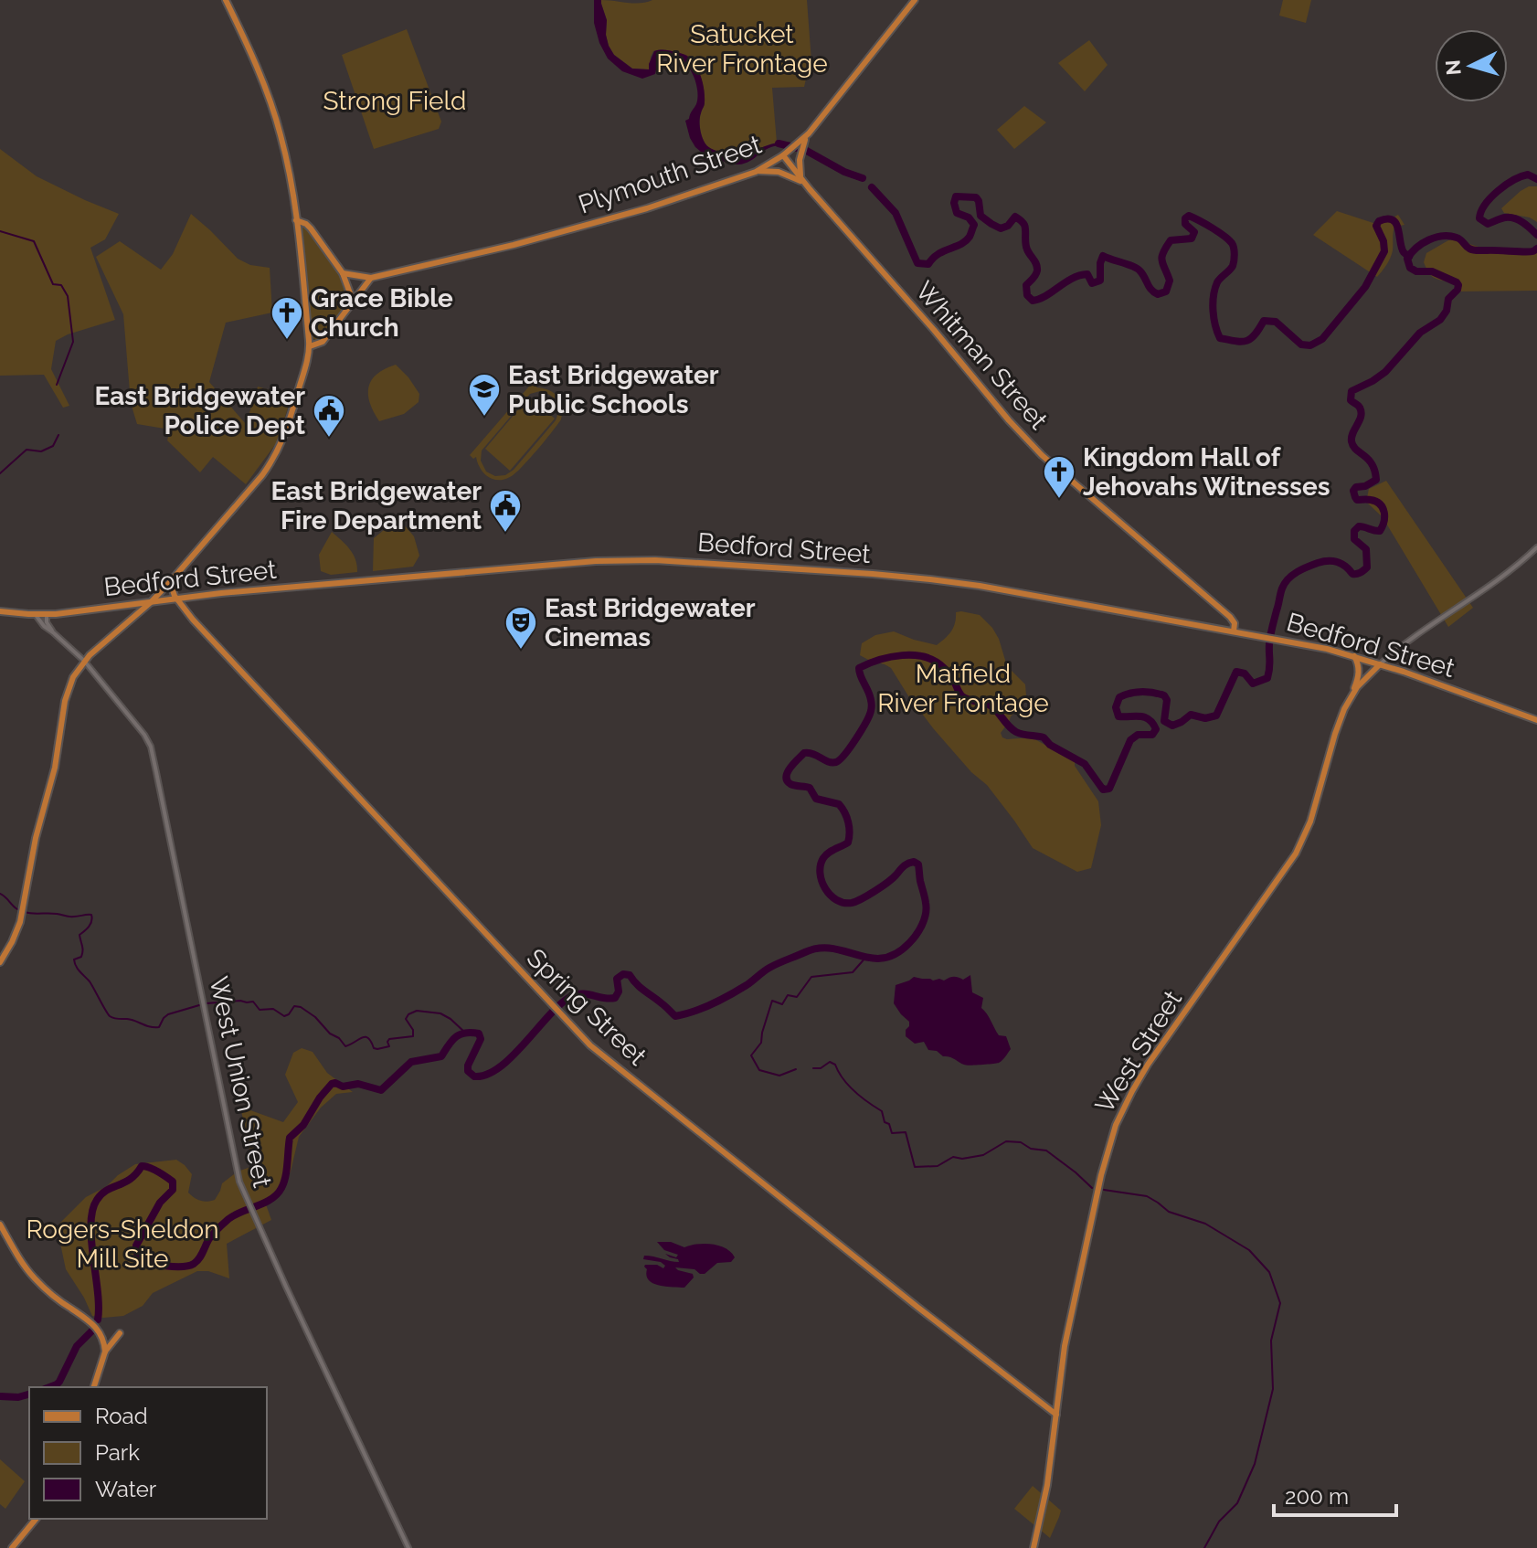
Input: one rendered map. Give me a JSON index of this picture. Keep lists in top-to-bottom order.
{
  "streets": {
    "main road": [
      "Plymouth Street",
      "Whitman Street",
      "Bedford Street",
      "Spring Street",
      "West Street"
    ],
    "street": ["West Union Street"]
  },
  "crossings": [
    ["Plymouth Street", "Whitman Street"],
    ["Whitman Street", "Bedford Street"],
    ["Bedford Street", "Spring Street"],
    ["Bedford Street", "West Street"],
    ["Bedford Street", "West Union Street"],
    ["Spring Street", "West Street"]
  ],
  "parks": [
    "Satucket River Frontage",
    "Strong Field",
    "Matfield River Frontage",
    "Rogers-Sheldon Mill Site"
  ],
  "places": {
    "church": ["Grace Bible Church", "Kingdom Hall of Jehovahs Witnesses"],
    "school or university": ["East Bridgewater Public Schools"],
    "public building": ["East Bridgewater Police Dept", "East Bridgewater Fire Department"],
    "theatre": ["East Bridgewater Cinemas"]
  },
  "legend": ["Road", "Park", "Water"],
  "scale_bar": "200 m",
  "north": "left"
}
